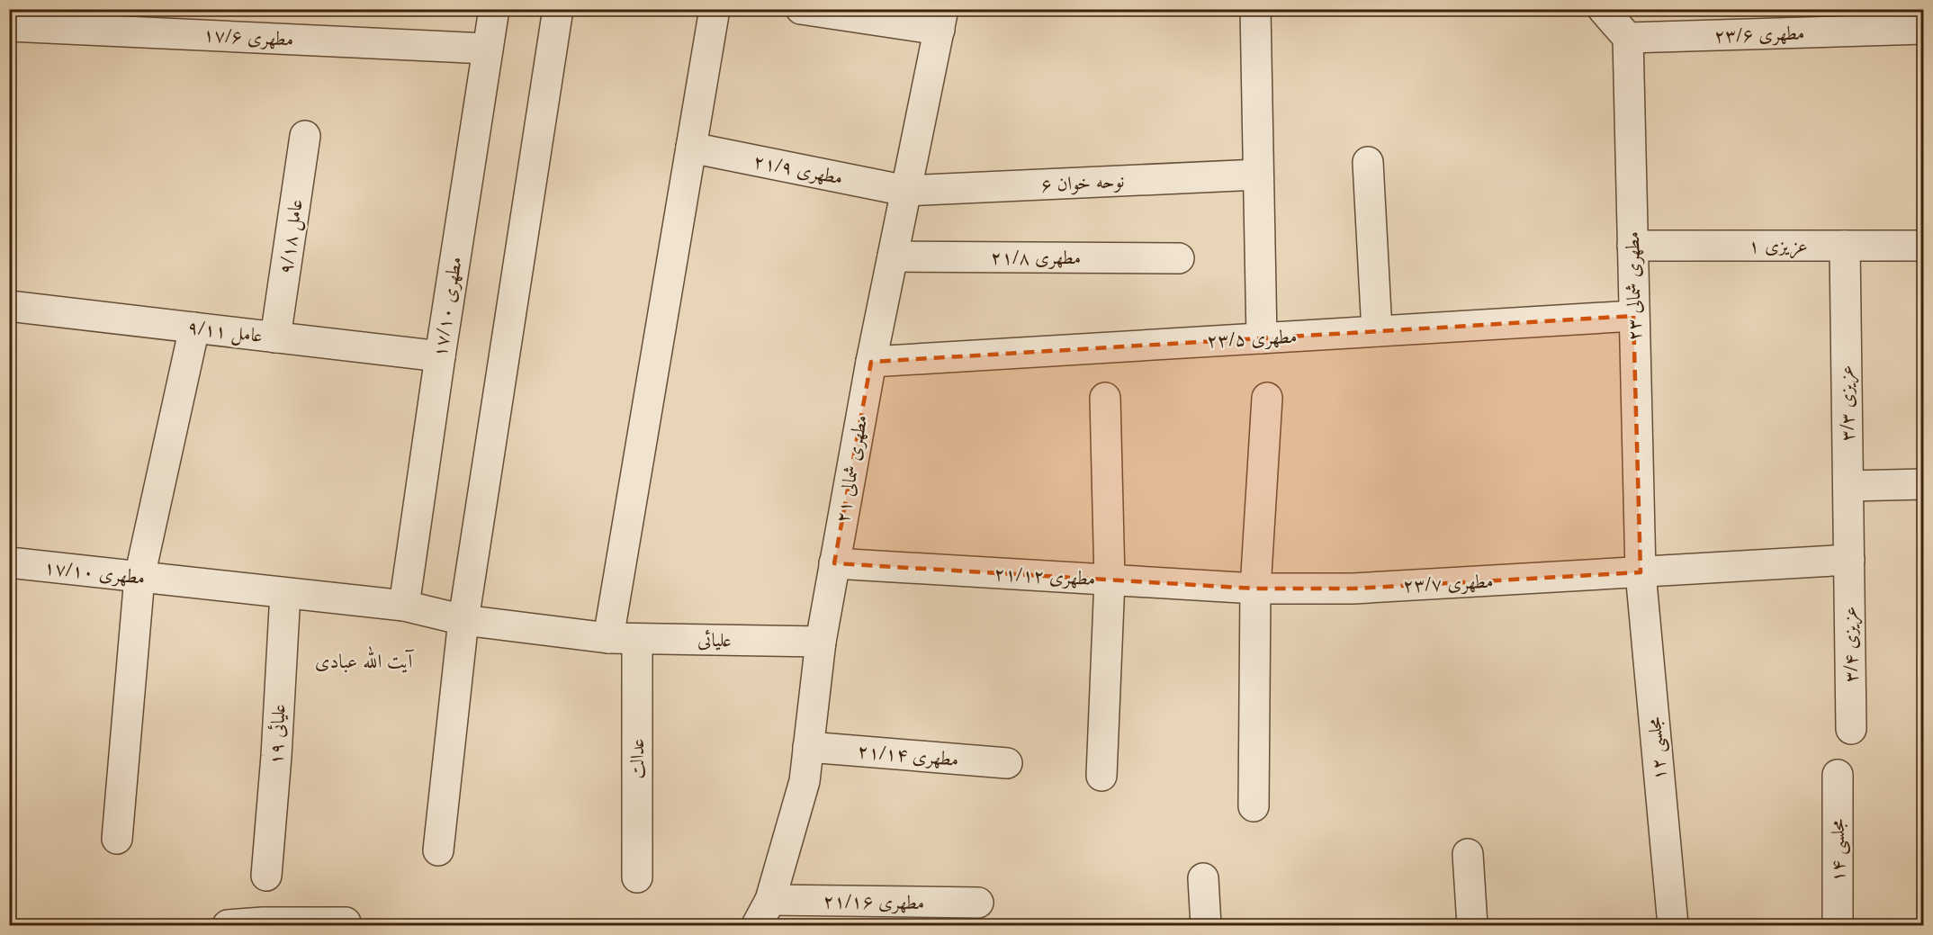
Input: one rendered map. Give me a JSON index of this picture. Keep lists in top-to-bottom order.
{
  "streets": {
    "street": [
      "مطهری ۲۳/۶",
      "مطهری ۱۷/۶",
      "مطهری ۲۱/۹",
      "نوحه خوان ۶",
      "عامل ۹/۱۸",
      "عزیزی ۱",
      "مطهری ۲۱/۸",
      "مطهری شمالی ۲۳",
      "مطهری ۱۷/۱۰",
      "عامل ۹/۱۱",
      "مطهری ۲۳/۵",
      "عزیزی ۳/۳",
      "مطهری شمالی ۲۱",
      "مطهری ۲۱/۱۲",
      "مطهری ۲۳/۷",
      "علیائی",
      "عزیزی ۳/۴",
      "علیائی ۱۹",
      "مجلسی ۱۲",
      "مطهری ۲۱/۱۴",
      "عدالت",
      "مجلسی ۱۴",
      "مطهری ۲۱/۱۶"
    ]
  },
  "crossings": [
    ["مطهری ۲۳/۶", "مطهری شمالی ۲۳"],
    ["مطهری ۱۷/۶", "مطهری ۱۷/۱۰"],
    ["مطهری ۲۱/۹", "نوحه خوان ۶"],
    ["مطهری ۲۱/۹", "مطهری شمالی ۲۱"],
    ["نوحه خوان ۶", "مطهری شمالی ۲۱"],
    ["عامل ۹/۱۸", "عامل ۹/۱۱"],
    ["عزیزی ۱", "مطهری شمالی ۲۳"],
    ["عزیزی ۱", "عزیزی ۳/۳"],
    ["مطهری ۲۱/۸", "مطهری شمالی ۲۱"],
    ["مطهری شمالی ۲۳", "مطهری ۲۳/۵"],
    ["مطهری شمالی ۲۳", "مطهری ۲۳/۷"],
    ["مطهری شمالی ۲۳", "مجلسی ۱۲"],
    ["مطهری ۱۷/۱۰", "عامل ۹/۱۱"],
    ["مطهری ۱۷/۱۰", "علیائی"],
    ["مطهری ۱۷/۱۰", "علیائی ۱۹"],
    ["مطهری ۲۳/۵", "مطهری شمالی ۲۱"],
    ["عزیزی ۳/۳", "مطهری ۲۳/۷"],
    ["عزیزی ۳/۳", "عزیزی ۳/۴"],
    ["مطهری شمالی ۲۱", "مطهری ۲۱/۱۲"],
    ["مطهری شمالی ۲۱", "علیائی"],
    ["مطهری شمالی ۲۱", "مطهری ۲۱/۱۴"],
    ["مطهری شمالی ۲۱", "مطهری ۲۱/۱۶"],
    ["مطهری ۲۱/۱۲", "مطهری ۲۳/۷"],
    ["مطهری ۲۳/۷", "عزیزی ۳/۴"],
    ["مطهری ۲۳/۷", "مجلسی ۱۲"],
    ["علیائی", "عدالت"]
  ],
  "districts": ["آیت الله عبادی"]
}
